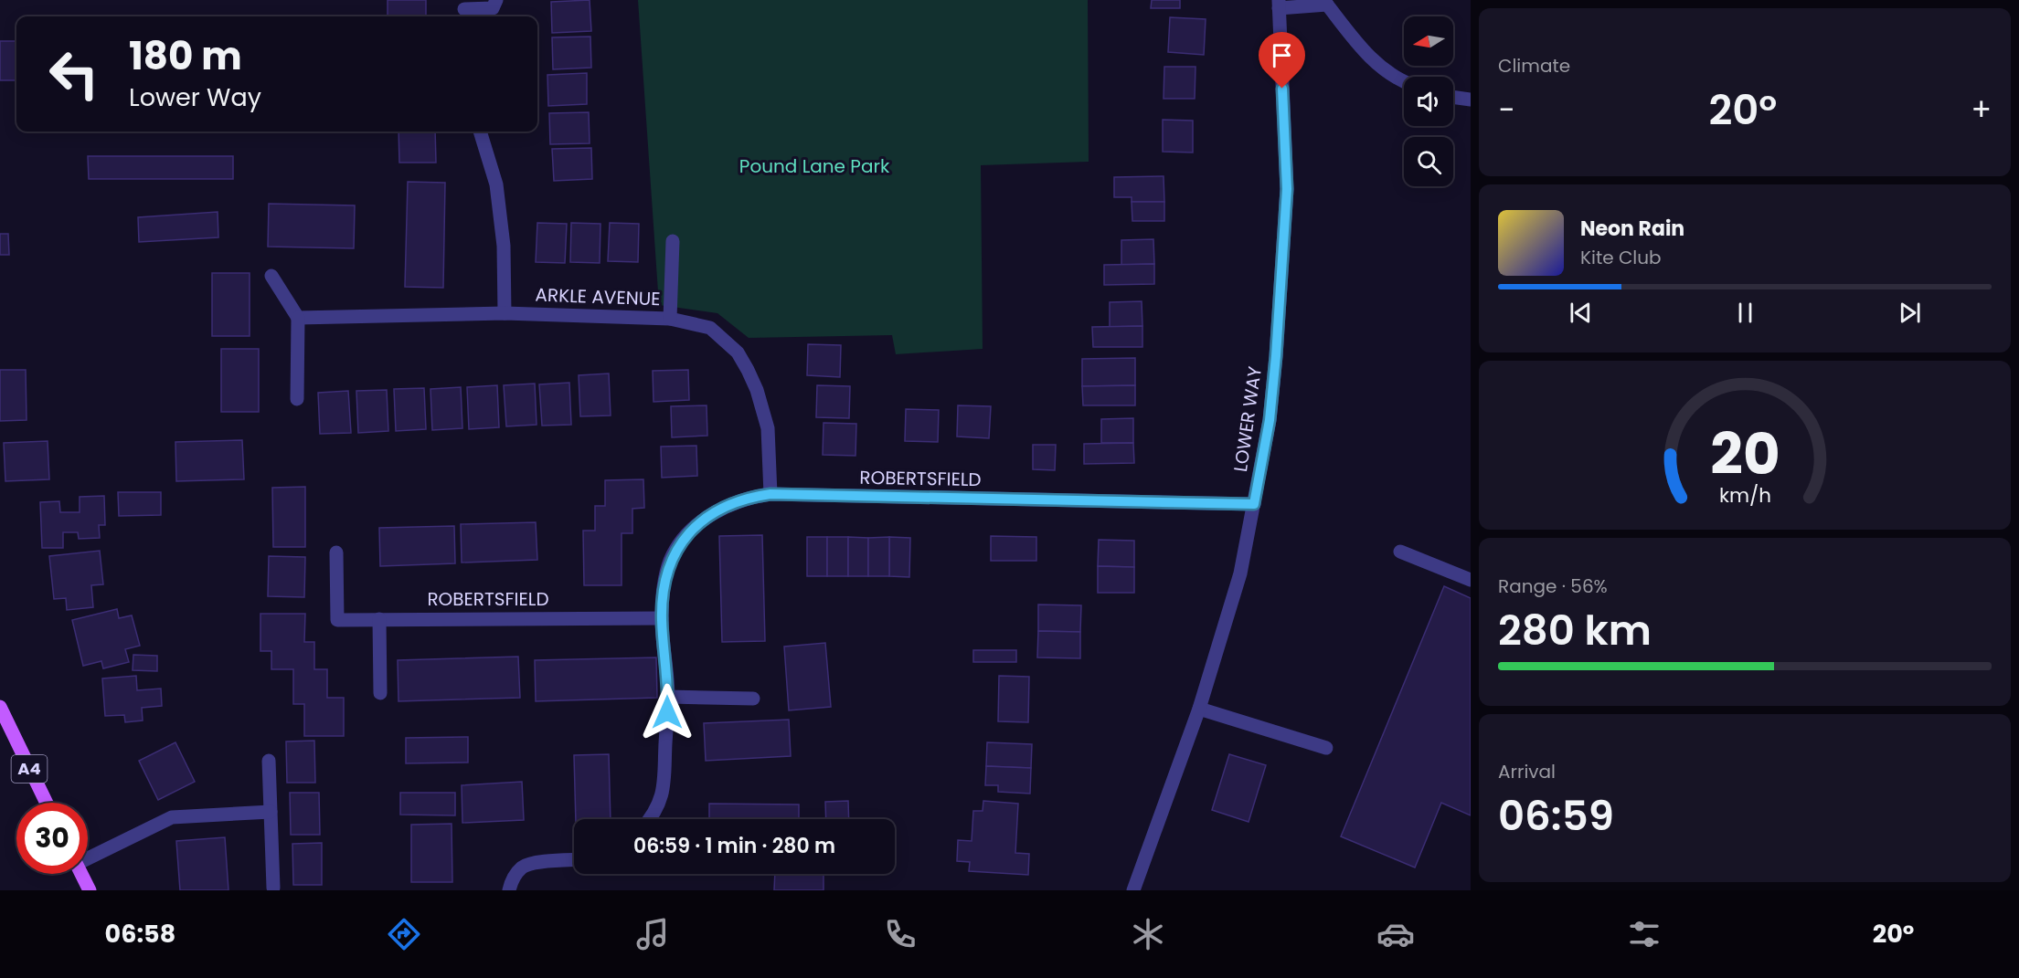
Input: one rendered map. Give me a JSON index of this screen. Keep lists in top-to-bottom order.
{
  "streets": {
    "main road": ["A4"],
    "street": ["ARKLE AVENUE", "LOWER WAY", "ROBERTSFIELD"]
  },
  "crossings": [
    ["ARKLE AVENUE", "ROBERTSFIELD"],
    ["LOWER WAY", "ROBERTSFIELD"]
  ],
  "parks": ["Pound Lane Park"],
  "north": "left",
  "page": {
    "tile": [
      "Climate",
      ["Range · 56%", "280 km"],
      ["Arrival", "06:59"]
    ],
    "turn": ["180 m", "Lower Way"],
    "heat": ["−", "20°", "+"],
    "song": ["Neon Rain", "Kite Club"],
    "limit": "30",
    "trip": "06:59 · 1 min · 280 m",
    "tabs": ["06:58", "20°"],
    "gauge": ["20", "km/h"]
  }
}
